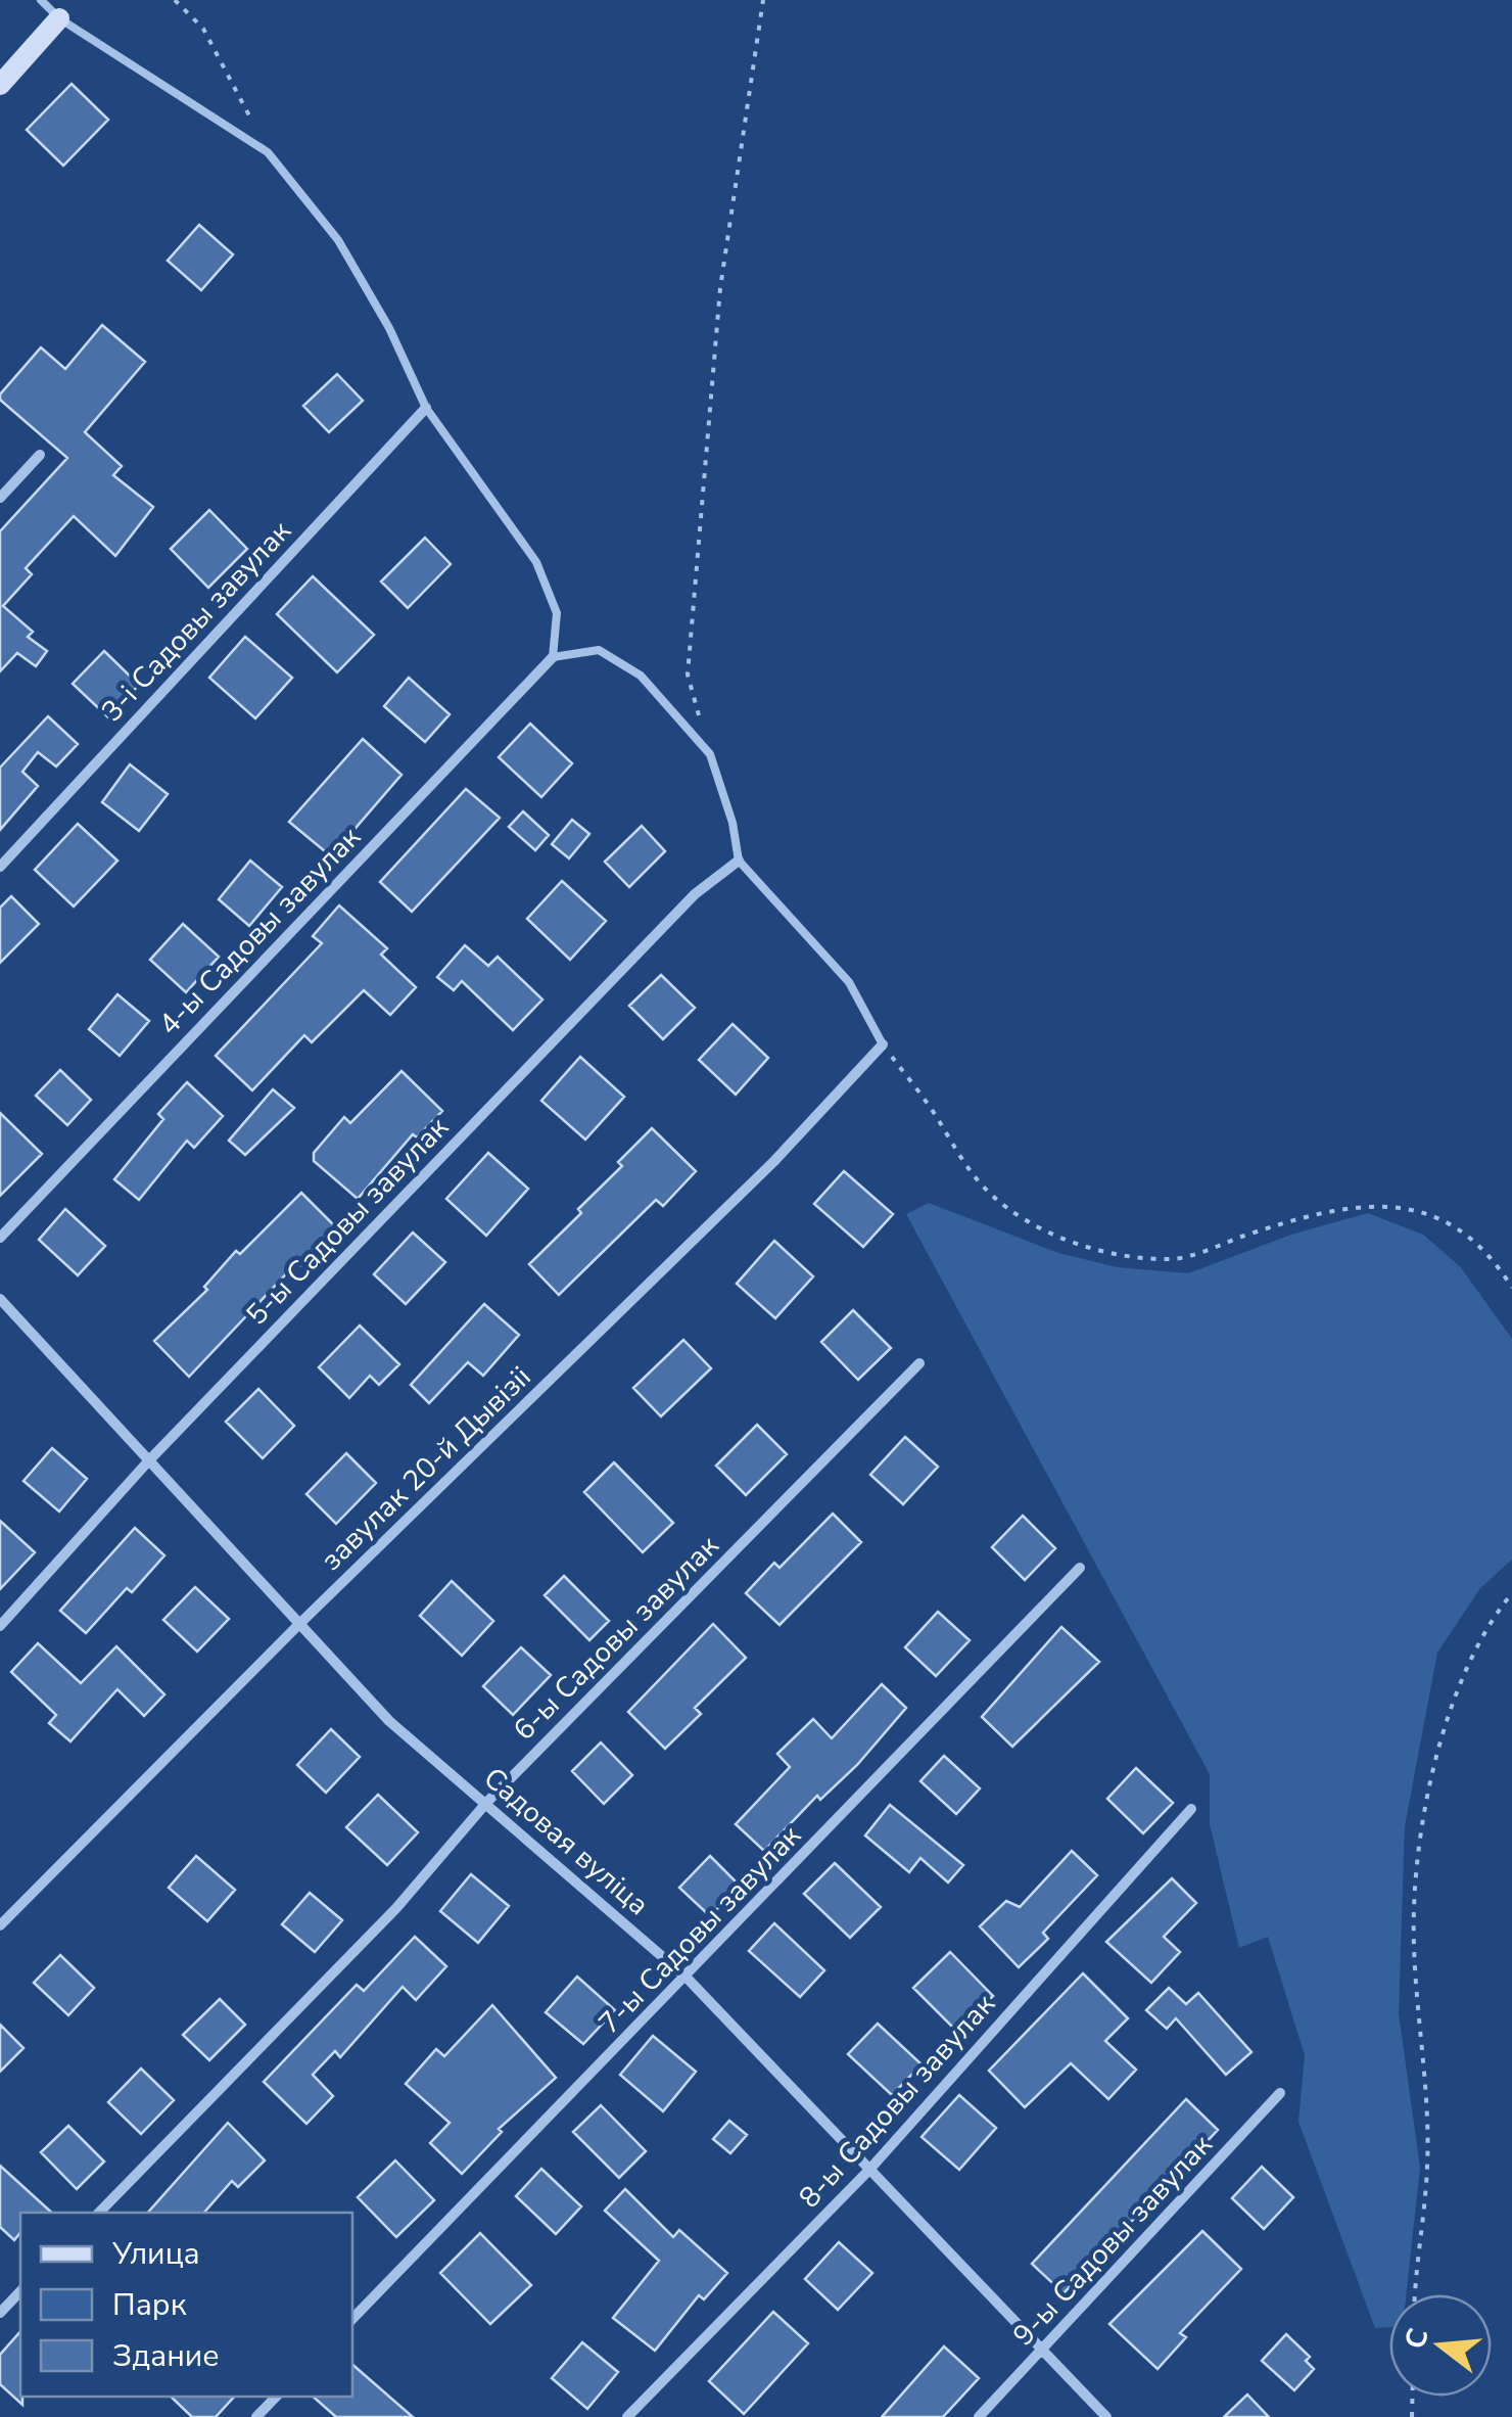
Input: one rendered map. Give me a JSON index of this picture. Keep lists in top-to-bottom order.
{
  "streets": {
    "street": [
      "3-і Садовы завулак",
      "4-ы Садовы завулак",
      "5-ы Садовы завулак",
      "завулак 20-й Дывізіі",
      "6-ы Садовы завулак",
      "Садовая вуліца",
      "7-ы Садовы завулак",
      "8-ы Садовы завулак",
      "9-ы Садовы завулак"
    ]
  },
  "crossings": [
    ["5-ы Садовы завулак", "Садовая вуліца"],
    ["завулак 20-й Дывізіі", "Садовая вуліца"],
    ["6-ы Садовы завулак", "Садовая вуліца"],
    ["Садовая вуліца", "7-ы Садовы завулак"],
    ["Садовая вуліца", "8-ы Садовы завулак"],
    ["Садовая вуліца", "9-ы Садовы завулак"]
  ],
  "legend": ["Улица", "Парк", "Здание"],
  "north": "left"
}
